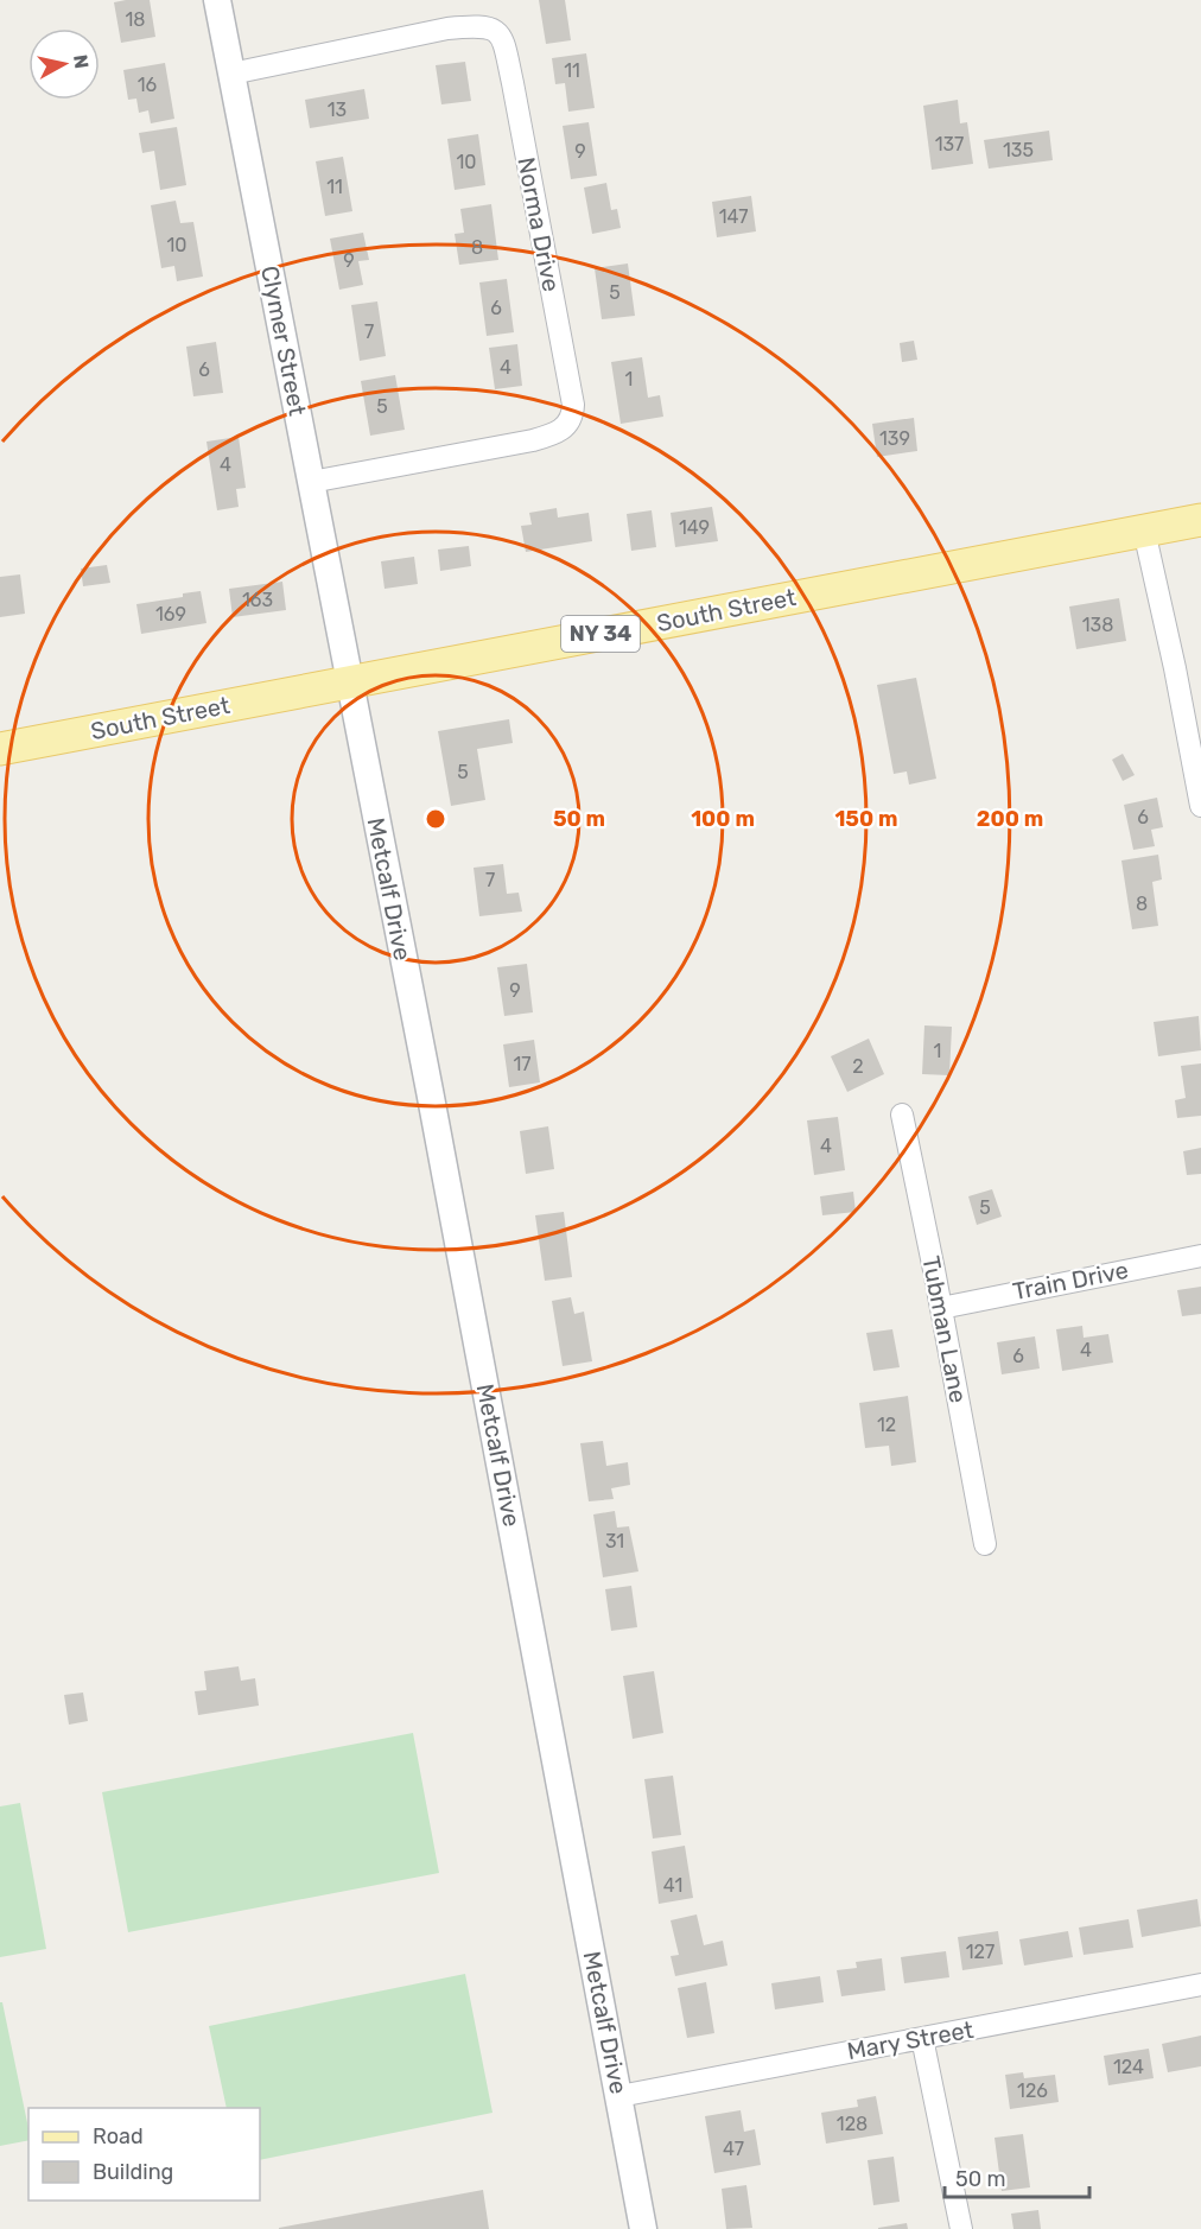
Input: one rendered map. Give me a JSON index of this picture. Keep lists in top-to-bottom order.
{
  "streets": {
    "main road": ["South Street", "NY 34"],
    "street": [
      "Norma Drive",
      "Clymer Street",
      "Metcalf Drive",
      "Train Drive",
      "Tubman Lane",
      "Mary Street"
    ]
  },
  "crossings": [
    ["Norma Drive", "Clymer Street"],
    ["Clymer Street", "South Street"],
    ["Clymer Street", "Metcalf Drive"],
    ["South Street", "Metcalf Drive"],
    ["Metcalf Drive", "Mary Street"],
    ["Train Drive", "Tubman Lane"]
  ],
  "house_numbers": [
    "18",
    "11",
    "16",
    "13",
    "137",
    "135",
    "9",
    "10",
    "11",
    "147",
    "10",
    "8",
    "9",
    "5",
    "6",
    "7",
    "4",
    "6",
    "1",
    "5",
    "139",
    "4",
    "149",
    "163",
    "169",
    "138",
    "5",
    "6",
    "7",
    "8",
    "9",
    "1",
    "17",
    "2",
    "4",
    "5",
    "4",
    "6",
    "12",
    "31",
    "41",
    "127",
    "124",
    "126",
    "128",
    "47"
  ],
  "legend": ["Road", "Building"],
  "scale_bar": "50 m",
  "north": "right",
  "rings": [
    "50 m",
    "100 m",
    "150 m",
    "200 m"
  ]
}
